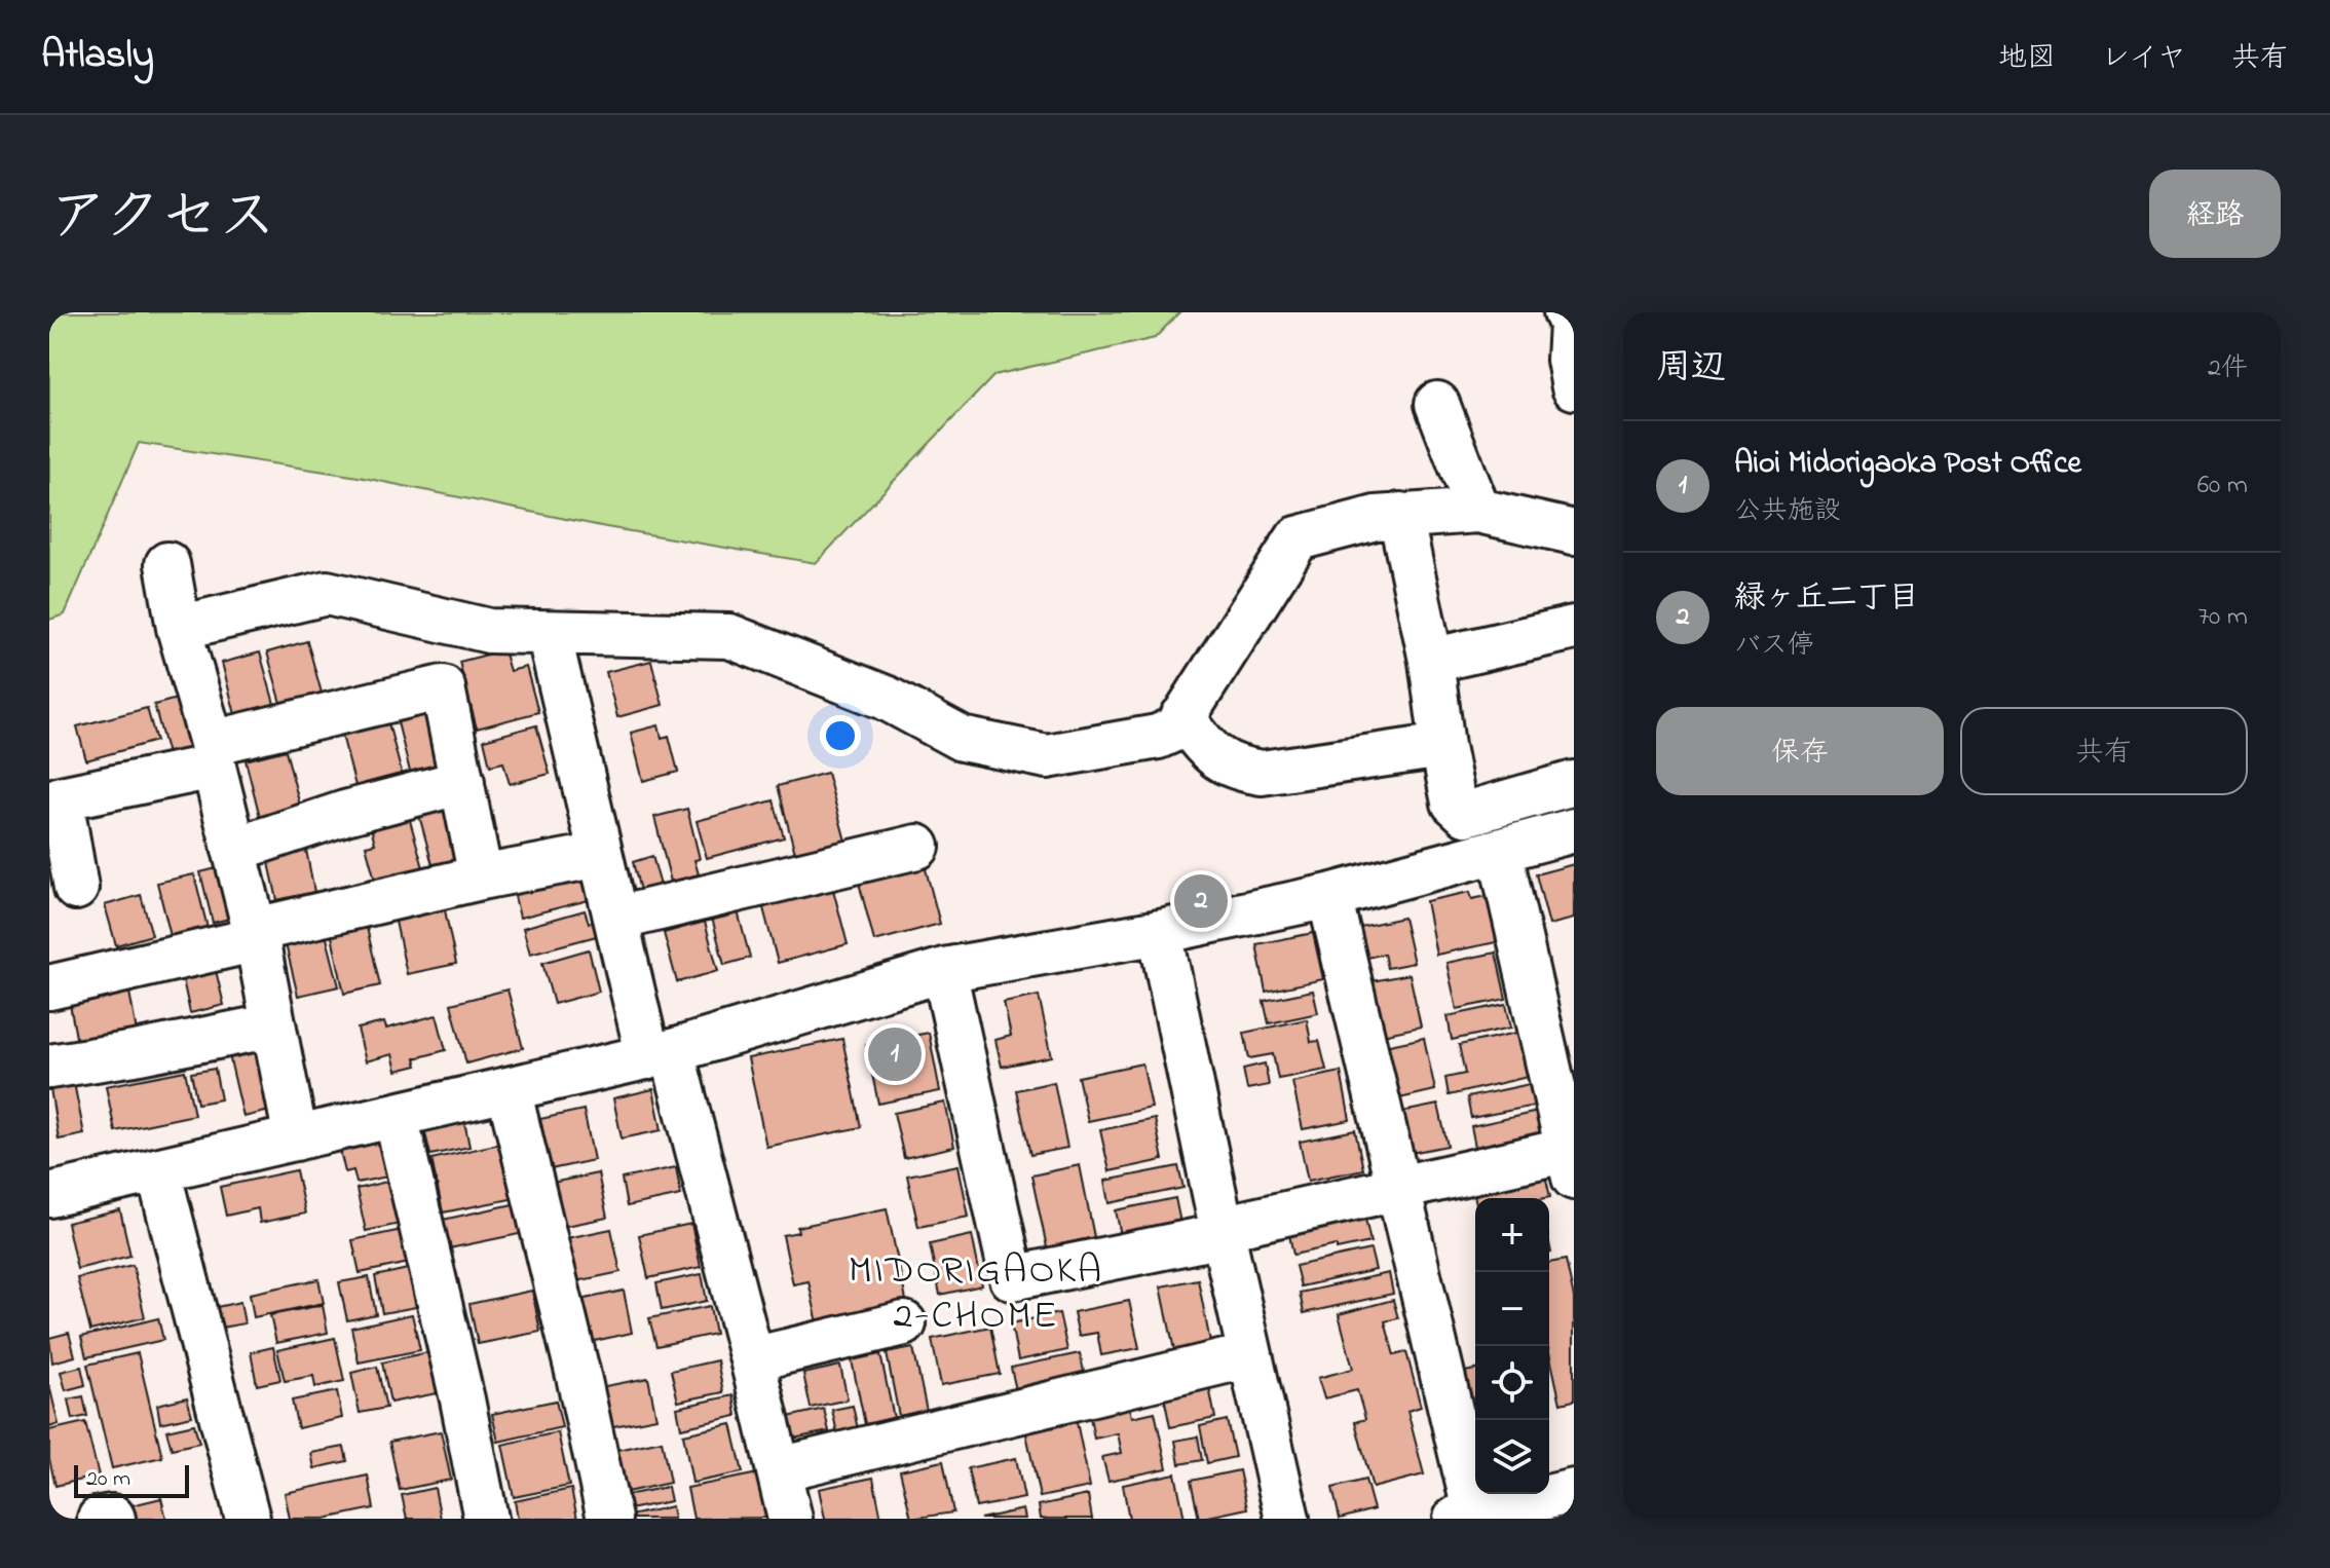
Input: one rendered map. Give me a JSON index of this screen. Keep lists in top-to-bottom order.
{
  "districts": ["MIDORIGAOKA 2-CHOME"],
  "scale_bar": "20 m",
  "page": {
    "header": "Atlasly",
    "nav": ["地図", "レイヤ", "共有"],
    "title": "アクセス",
    "buttons": [
      "経路",
      ["保存", "共有"]
    ],
    "heading": ["周辺", "2件"],
    "list": [
      {
        "mark": "1",
        "name": "Aioi Midorigaoka Post Office",
        "note": "公共施設",
        "value": "60 m"
      },
      {
        "mark": "2",
        "name": "緑ヶ丘二丁目",
        "note": "バス停",
        "value": "70 m"
      }
    ],
    "pins": ["2", "1"],
    "map_buttons": ["+", "−"],
    "scale": "20 m"
  }
}
